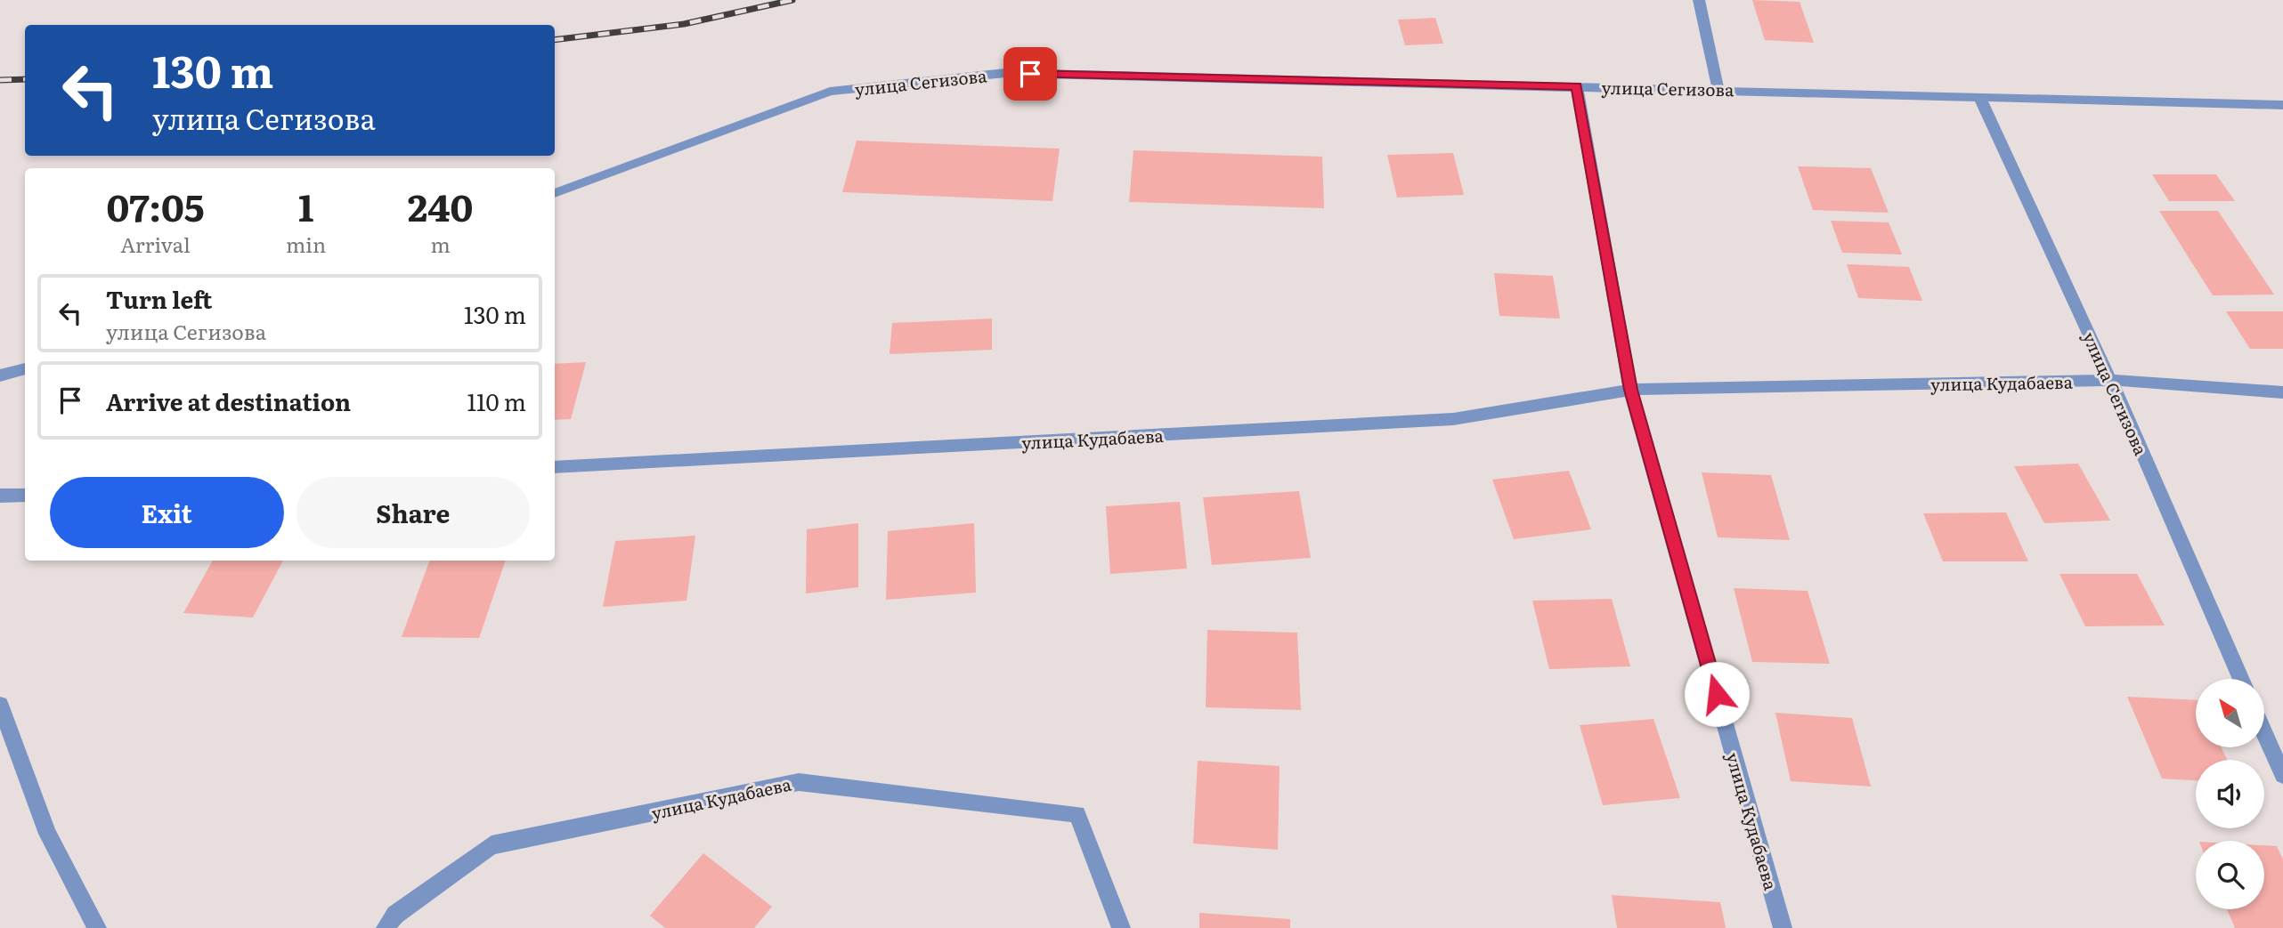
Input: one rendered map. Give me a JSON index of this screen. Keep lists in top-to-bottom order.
{
  "streets": {
    "street": ["улица Сегизова", "улица Кудабаева"]
  },
  "crossings": [
    ["улица Сегизова", "улица Кудабаева"]
  ],
  "north": "top left",
  "page": {
    "turn": ["130 m", "улица Сегизова"],
    "eta": [
      "07:05",
      "Arrival",
      "1",
      "min",
      "240",
      "m"
    ],
    "list": [
      {
        "name": "Turn left",
        "note": "улица Сегизова",
        "value": "130 m"
      },
      {
        "name": "Arrive at destination",
        "value": "110 m"
      }
    ],
    "buttons": ["Exit", "Share"]
  }
}
